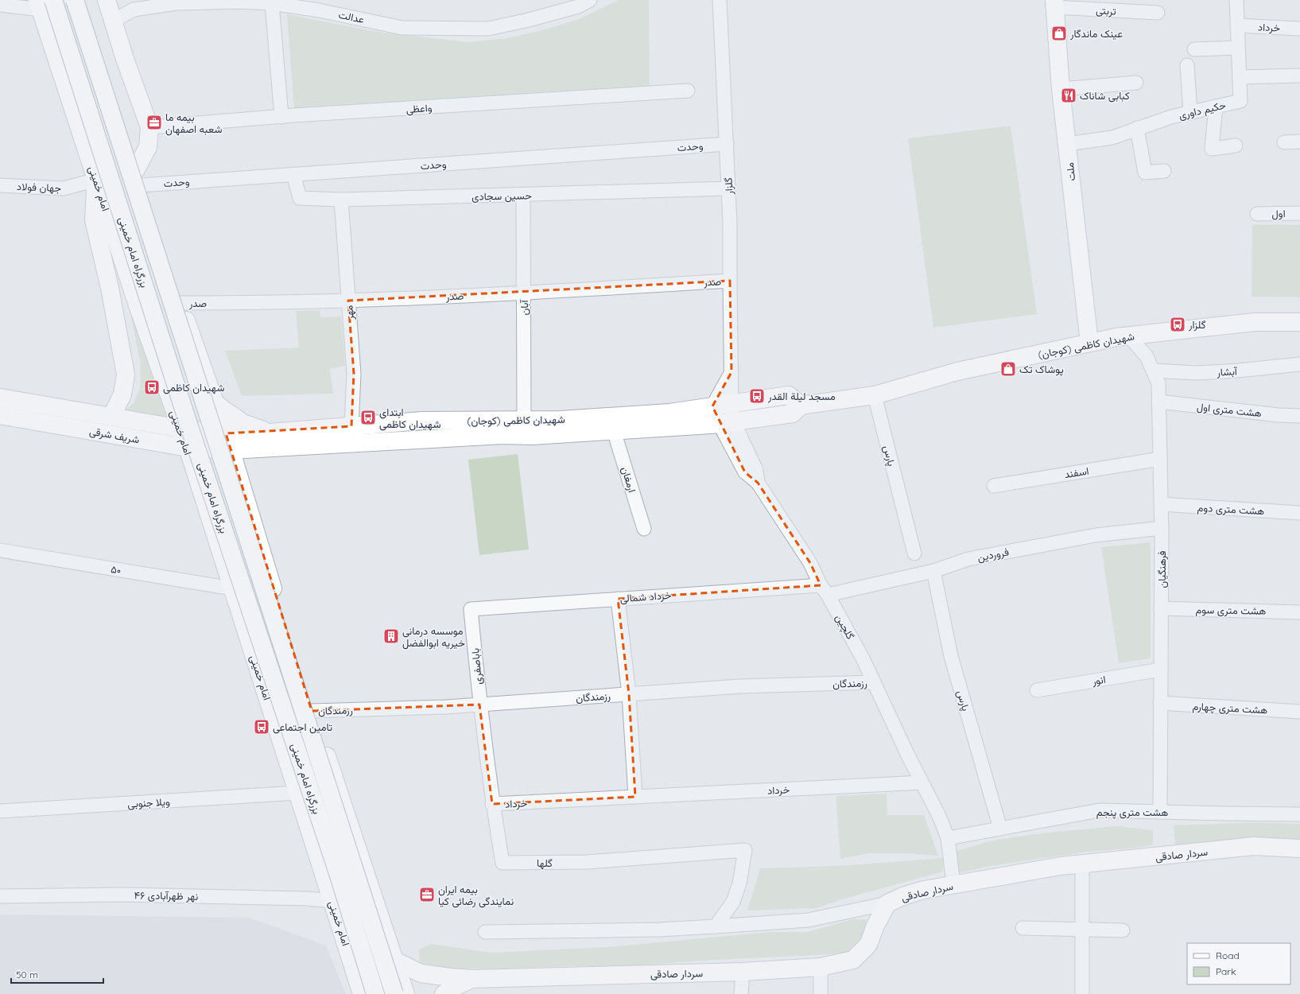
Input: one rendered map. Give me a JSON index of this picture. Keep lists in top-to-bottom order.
{
  "streets": {
    "main road": [
      "ملت",
      "امام خمینی",
      "بزرگراه امام خمینی",
      "شهیدان کاظمی (کوجان)",
      "شریف شرقی",
      "سردار صادقی"
    ],
    "street": [
      "تربتی",
      "عدالت",
      "خرداد",
      "واعظی",
      "حکیم داوری",
      "وحدت",
      "گلزار",
      "جهان فولاد",
      "حسین سجادی",
      "اول",
      "صدر",
      "آبان",
      "مهر",
      "آبشار",
      "هشت متری اول",
      "پارس",
      "اسفند",
      "ارمغان",
      "هشت متری دوم",
      "فروردین",
      "۵۰",
      "فرهنگیان",
      "خرداد شمالی",
      "هشت متری سوم",
      "گلچین",
      "باباصفری",
      "انور",
      "رزمندگان",
      "هشت متری چهارم",
      "ویلا جنوبی",
      "هشت متری پنجم",
      "گلها",
      "نهر ظهرآبادی ۴۶"
    ]
  },
  "crossings": [
    ["تربتی", "ملت"],
    ["خرداد", "حکیم داوری"],
    ["خرداد", "گلچین"],
    ["خرداد", "گلها"],
    ["حکیم داوری", "ملت"],
    ["وحدت", "گلزار"],
    ["وحدت", "حسین سجادی"],
    ["ملت", "شهیدان کاظمی (کوجان)"],
    ["گلزار", "حسین سجادی"],
    ["گلزار", "صدر"],
    ["گلزار", "شهیدان کاظمی (کوجان)"],
    ["گلزار", "گلچین"],
    ["جهان فولاد", "امام خمینی"],
    ["امام خمینی", "بزرگراه امام خمینی"],
    ["امام خمینی", "شریف شرقی"],
    ["امام خمینی", "۵۰"],
    ["امام خمینی", "ویلا جنوبی"],
    ["امام خمینی", "نهر ظهرآبادی ۴۶"],
    ["حسین سجادی", "آبان"],
    ["حسین سجادی", "مهر"],
    ["صدر", "آبان"],
    ["صدر", "مهر"],
    ["آبان", "شهیدان کاظمی (کوجان)"],
    ["مهر", "شهیدان کاظمی (کوجان)"],
    ["شهیدان کاظمی (کوجان)", "شریف شرقی"],
    ["شهیدان کاظمی (کوجان)", "پارس"],
    ["شهیدان کاظمی (کوجان)", "ارمغان"],
    ["شهیدان کاظمی (کوجان)", "فرهنگیان"],
    ["شهیدان کاظمی (کوجان)", "گلچین"],
    ["آبشار", "فرهنگیان"],
    ["هشت متری اول", "فرهنگیان"],
    ["پارس", "فروردین"],
    ["پارس", "هشت متری پنجم"],
    ["اسفند", "فرهنگیان"],
    ["هشت متری دوم", "فرهنگیان"],
    ["فروردین", "فرهنگیان"],
    ["فروردین", "خرداد شمالی"],
    ["فروردین", "گلچین"],
    ["فرهنگیان", "هشت متری سوم"],
    ["فرهنگیان", "انور"],
    ["فرهنگیان", "هشت متری چهارم"],
    ["فرهنگیان", "هشت متری پنجم"],
    ["خرداد شمالی", "گلچین"],
    ["خرداد شمالی", "باباصفری"],
    ["گلچین", "رزمندگان"],
    ["گلچین", "هشت متری پنجم"],
    ["گلچین", "سردار صادقی"],
    ["باباصفری", "رزمندگان"],
    ["باباصفری", "گلها"],
    ["رزمندگان", "گلها"]
  ],
  "places": {
    "shop": ["عینک ماندگار", "پوشاک تک"],
    "restaurant": ["کبابی شاناک"],
    "office": ["بیمه ما شعبه اصفهان", "بیمه ایران نمایندگی رضائی کيا"],
    "bus stop": [
      "گلزار",
      "شهیدان کاظمی",
      "مسجد لیلة القدر",
      "ابتدای شهیدان کاظمی",
      "تامین اجتماعی"
    ],
    "building": ["موسسه درمانی خیریه ابوالفضل"]
  },
  "legend": ["Road", "Park"],
  "scale_bar": "50 m"
}
